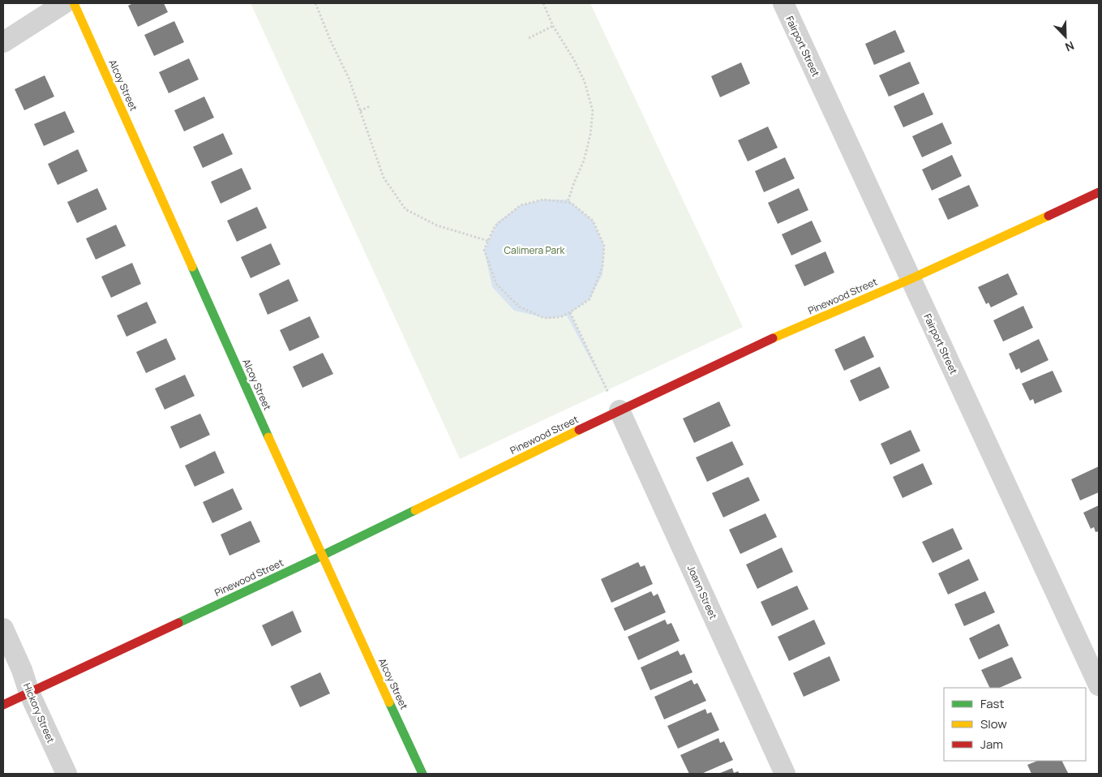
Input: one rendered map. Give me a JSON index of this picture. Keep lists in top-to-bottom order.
{
  "streets": {
    "street": [
      "Fairport Street",
      "Alcoy Street",
      "Pinewood Street",
      "Joann Street",
      "Hickory Street"
    ]
  },
  "crossings": [
    ["Fairport Street", "Pinewood Street"],
    ["Alcoy Street", "Pinewood Street"],
    ["Pinewood Street", "Joann Street"],
    ["Pinewood Street", "Hickory Street"]
  ],
  "parks": ["Calimera Park"],
  "legend": ["Fast", "Slow", "Jam"],
  "north": "bottom right"
}
